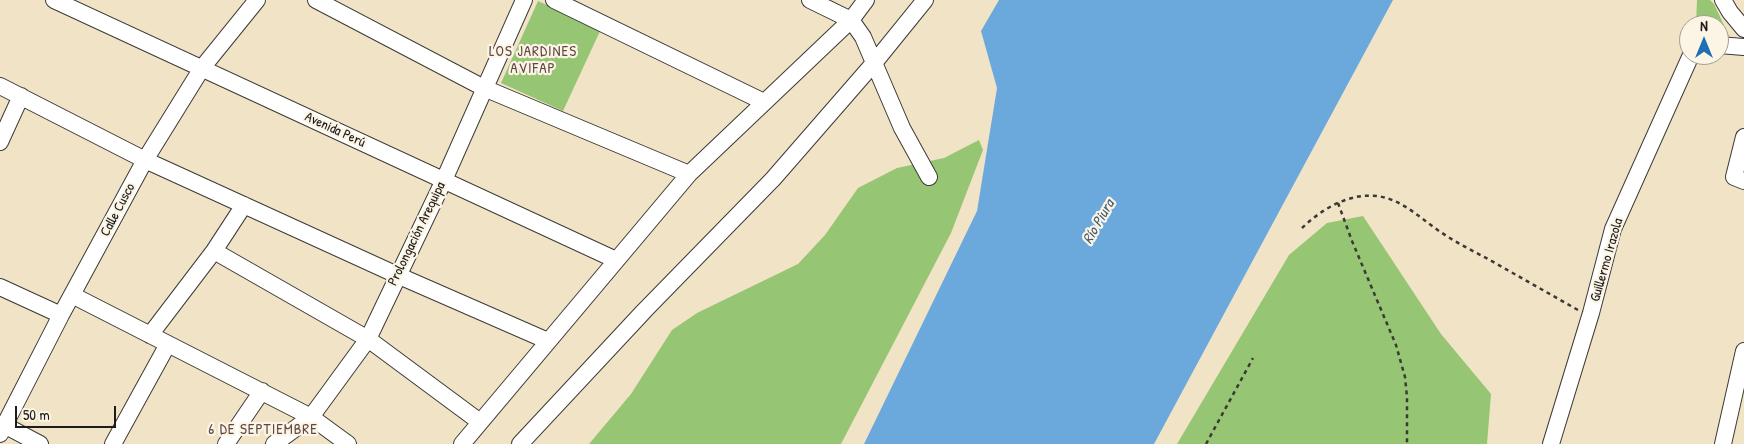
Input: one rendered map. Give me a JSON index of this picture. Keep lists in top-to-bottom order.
{
  "streets": {
    "street": [
      "Avenida Perú",
      "Calle Cusco",
      "Prolongación Arequipa",
      "Guillermo Irazola"
    ]
  },
  "crossings": [
    ["Avenida Perú", "Calle Cusco"],
    ["Avenida Perú", "Prolongación Arequipa"]
  ],
  "districts": ["LOS JARDINES AVIFAP", "6 DE SEPTIEMBRE"],
  "water": ["Río Piura"],
  "scale_bar": "50 m",
  "north": "top"
}
